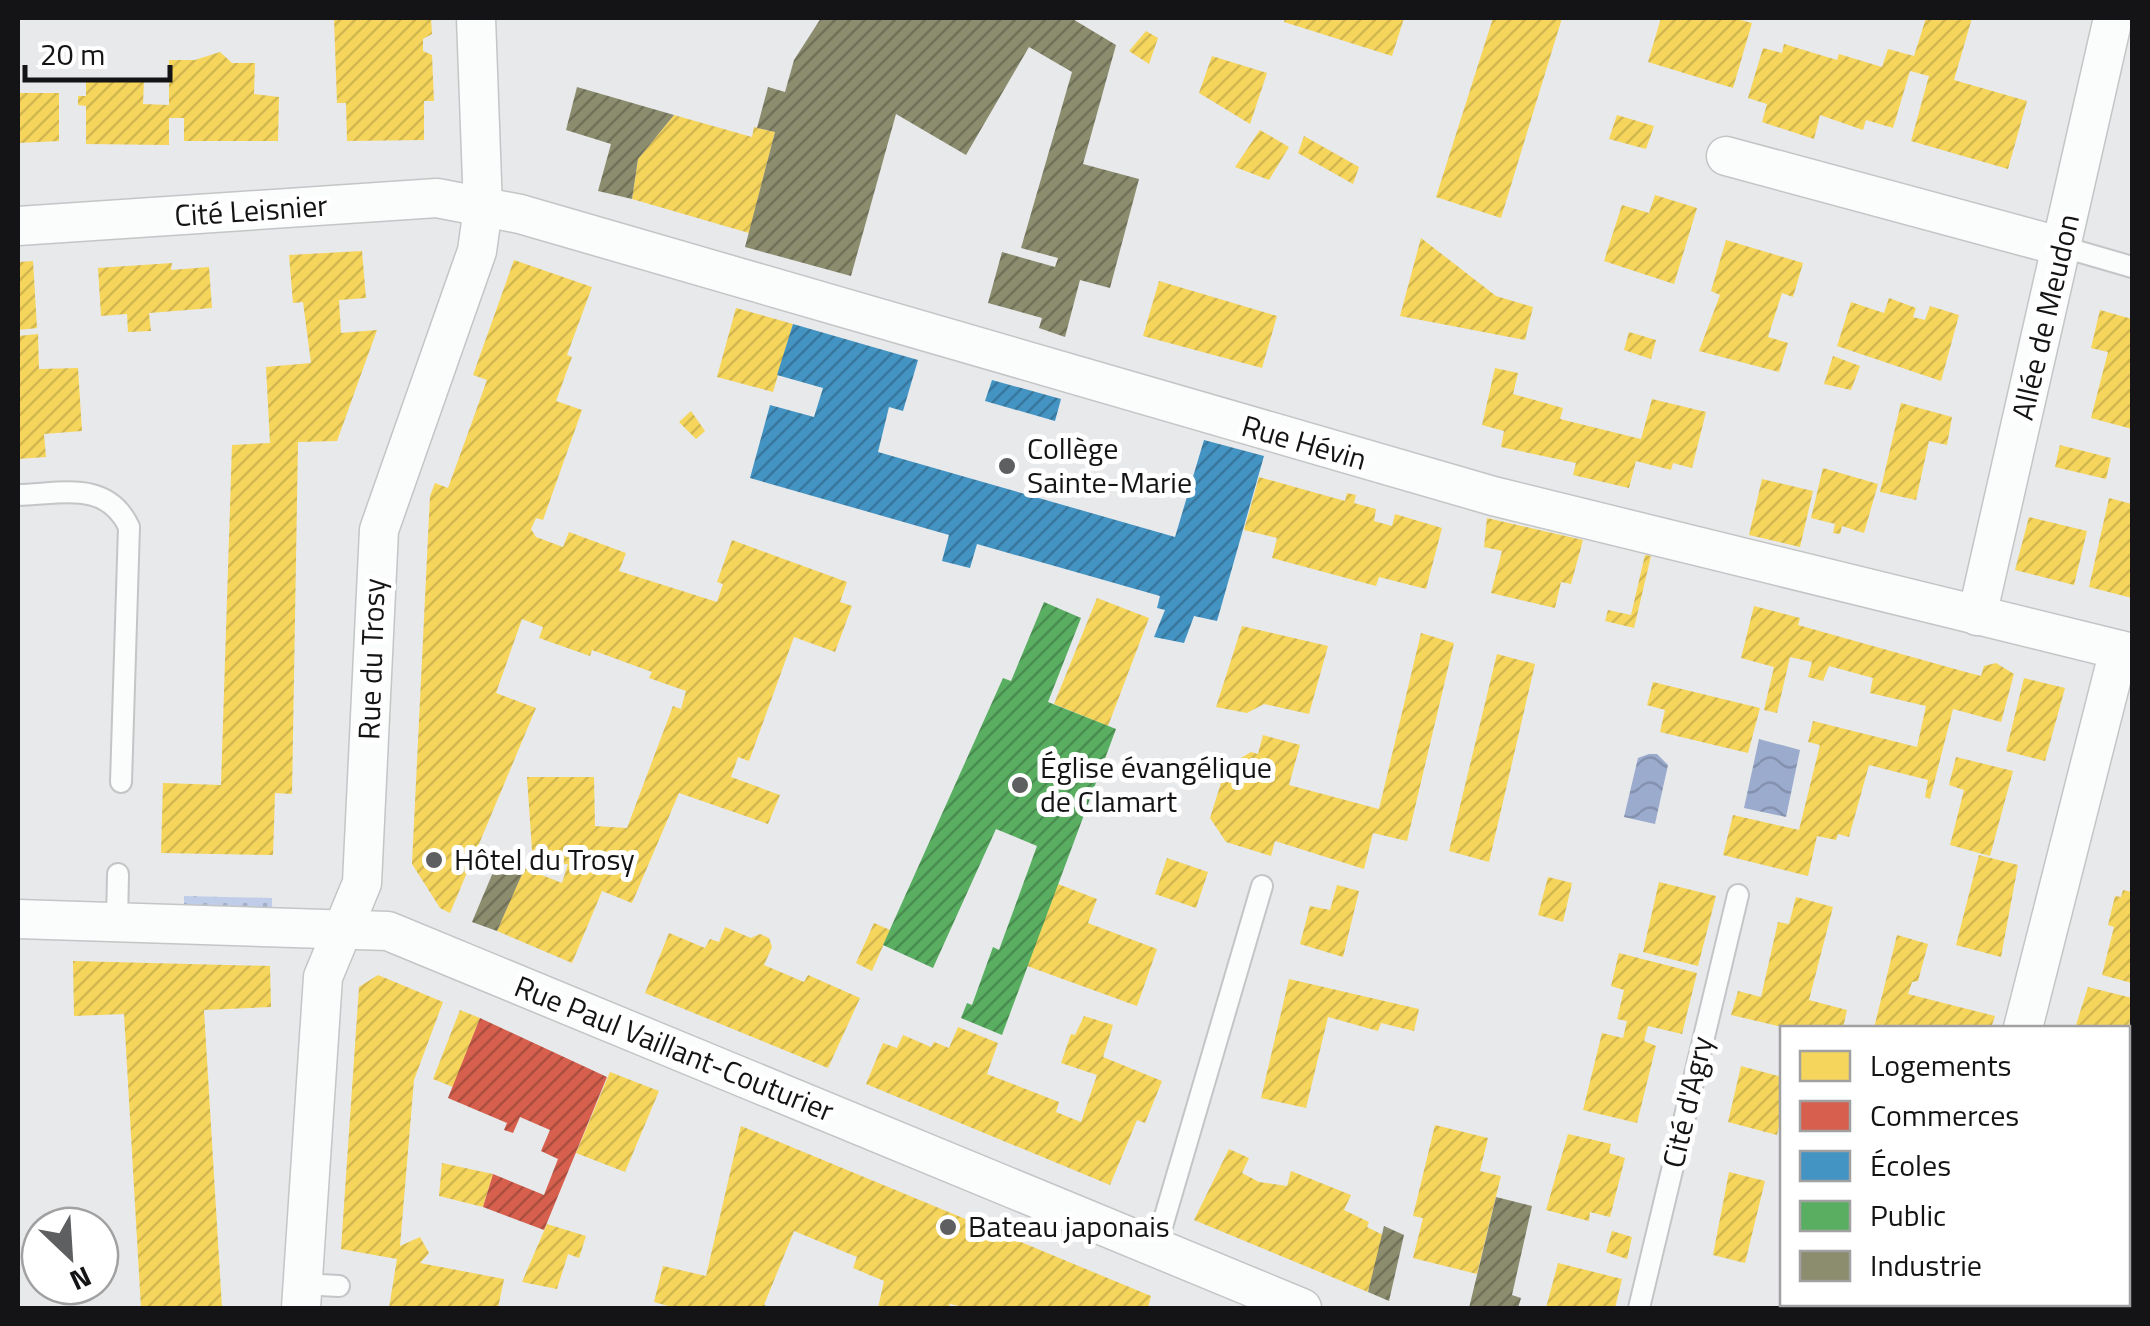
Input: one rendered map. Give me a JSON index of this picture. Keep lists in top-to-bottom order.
{
  "streets": {
    "street": [
      "Cité Leisnier",
      "Allée de Meudon",
      "Rue Hévin",
      "Rue du Trosy",
      "Rue Paul Vaillant-Couturier"
    ],
    "lane": ["Cité d'Agry"]
  },
  "crossings": [
    ["Cité Leisnier", "Rue Hévin"],
    ["Cité Leisnier", "Rue du Trosy"],
    ["Allée de Meudon", "Rue Hévin"],
    ["Rue Hévin", "Rue du Trosy"],
    ["Rue du Trosy", "Rue Paul Vaillant-Couturier"]
  ],
  "places": [
    "Collège Sainte-Marie",
    "Église évangélique de Clamart",
    "Hôtel du Trosy",
    "Bateau japonais"
  ],
  "legend": [
    "Logements",
    "Commerces",
    "Écoles",
    "Public",
    "Industrie"
  ],
  "scale_bar": "20 m",
  "north": "bottom right"
}
